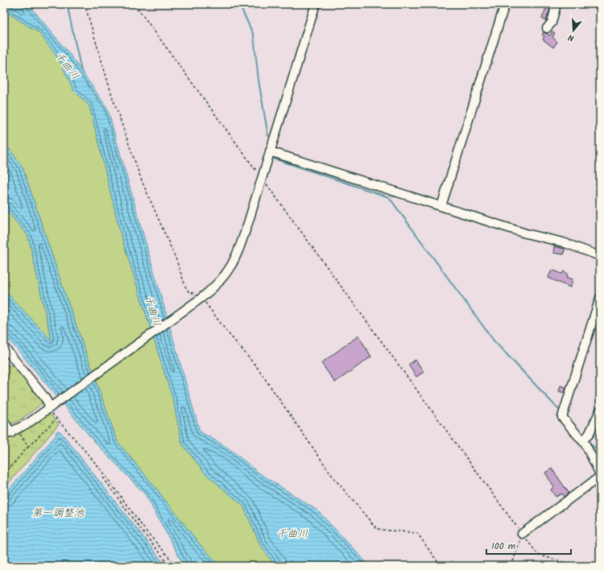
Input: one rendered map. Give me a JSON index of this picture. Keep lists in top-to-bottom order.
{
  "water": ["千曲川", "第一調整池"],
  "scale_bar": "100 m",
  "north": "bottom"
}
